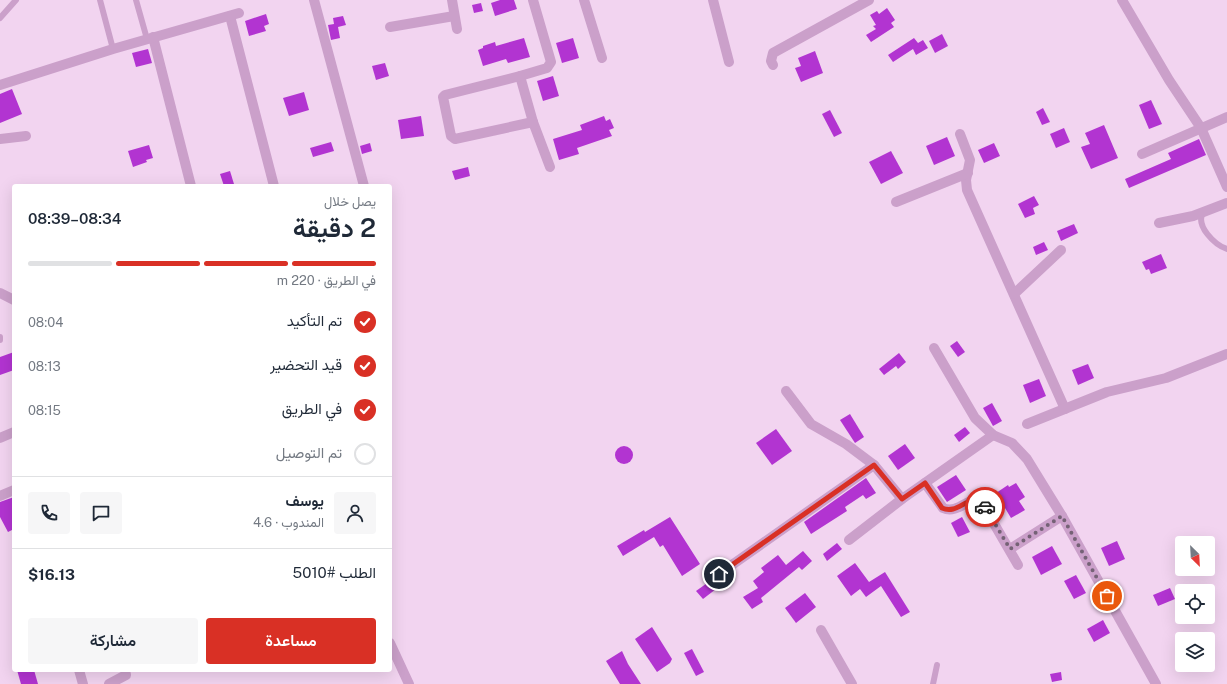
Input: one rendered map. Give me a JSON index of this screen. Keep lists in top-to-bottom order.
{
  "north": "bottom right",
  "page": {
    "heading": ["2 دقيقة", "يصل خلال", "08:34–08:39"],
    "panel": [
      "يوسف",
      "المندوب · 4.6",
      "الطلب #5010",
      "$16.13"
    ],
    "bar": "في الطريق · 220 m",
    "list": [
      ["تم التأكيد", "08:04"],
      ["قيد التحضير", "08:13"],
      ["في الطريق", "08:15"],
      "تم التوصيل"
    ],
    "buttons": ["مساعدة", "مشاركة"]
  }
}
